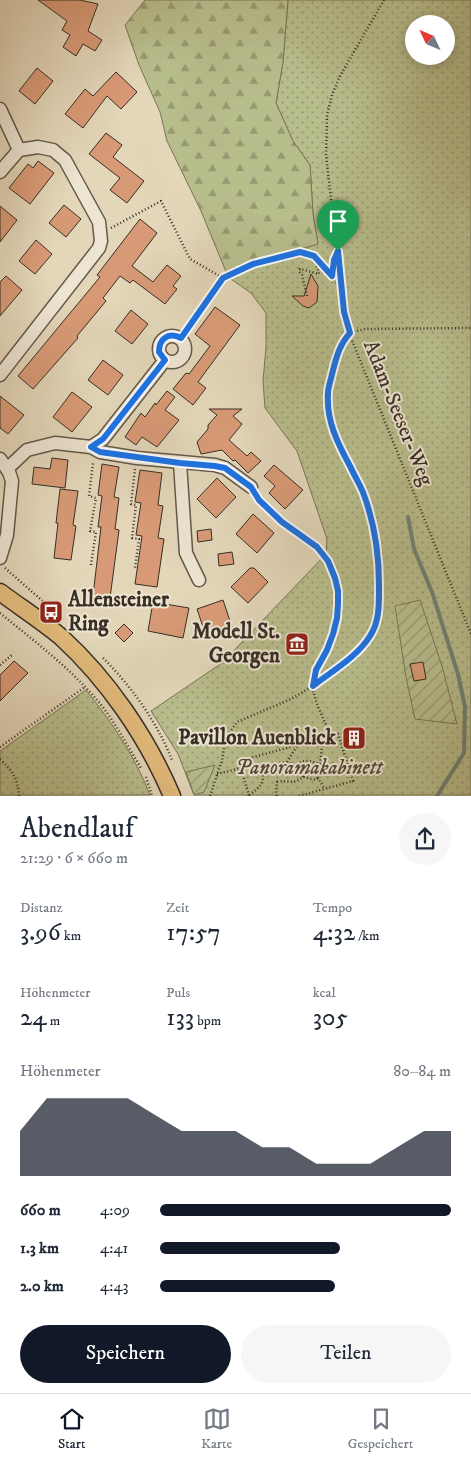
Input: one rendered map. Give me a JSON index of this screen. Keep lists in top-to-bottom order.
{
  "streets": {
    "path": ["Adam-Seeser-Weg"]
  },
  "parks": ["Panoramakabinett"],
  "places": {
    "bus stop": ["Allensteiner Ring"],
    "museum": ["Modell St. Georgen"],
    "building": ["Pavillon Auenblick"]
  },
  "north": "top left",
  "page": {
    "heading": ["Abendlauf", "21:29 · 6 × 660 m"],
    "stats": [
      ["Distanz", "3.96 km"],
      ["Zeit", "17:57"],
      ["Tempo", "4:32 /km"],
      ["Höhenmeter", "24 m"],
      ["Puls", "133 bpm"],
      ["kcal", "305"]
    ],
    "chart": ["Höhenmeter", "80–84 m"],
    "list": [
      {
        "name": "660 m",
        "note": "4:09"
      },
      {
        "name": "1.3 km",
        "note": "4:41"
      },
      {
        "name": "2.0 km",
        "note": "4:43"
      }
    ],
    "buttons": ["Speichern", "Teilen"],
    "tabs": ["Start", "Karte", "Gespeichert"]
  }
}
